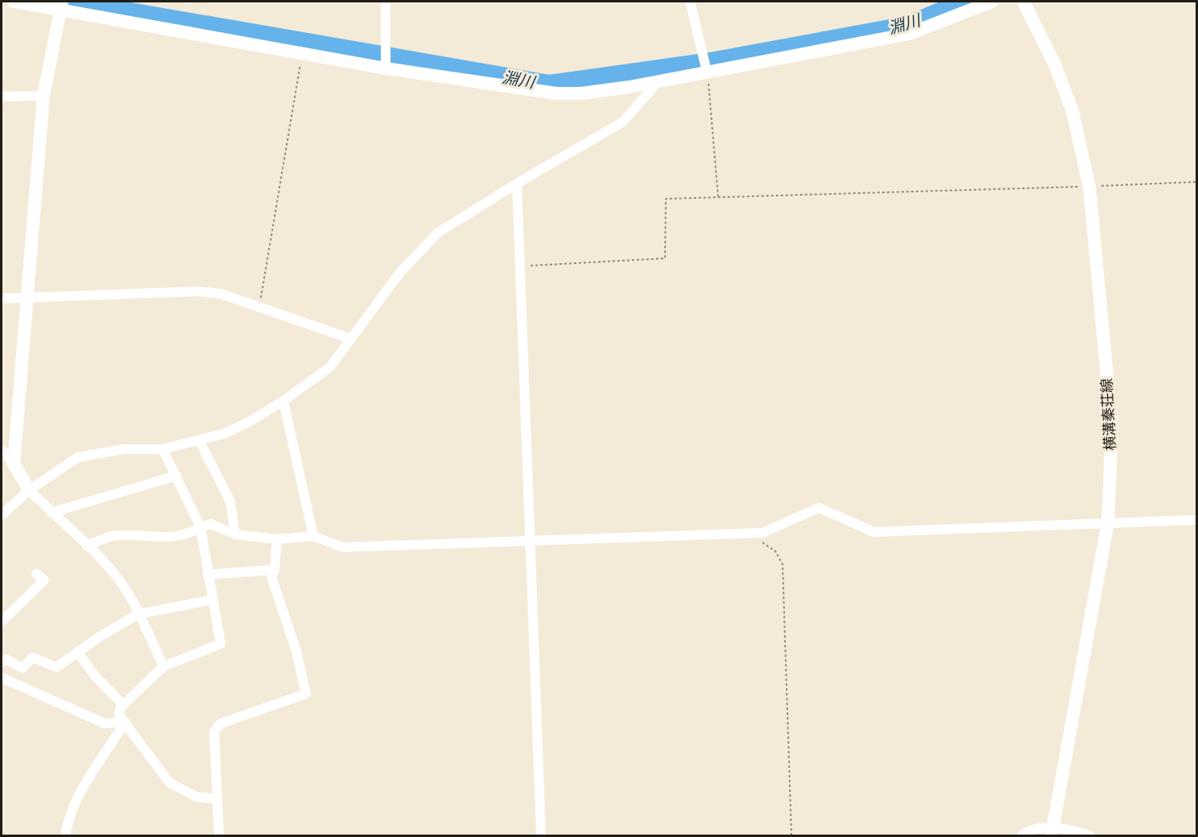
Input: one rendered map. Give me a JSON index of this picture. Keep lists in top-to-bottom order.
{
  "streets": {
    "street": ["横溝秦荘線"]
  },
  "water": ["淵川"]
}
